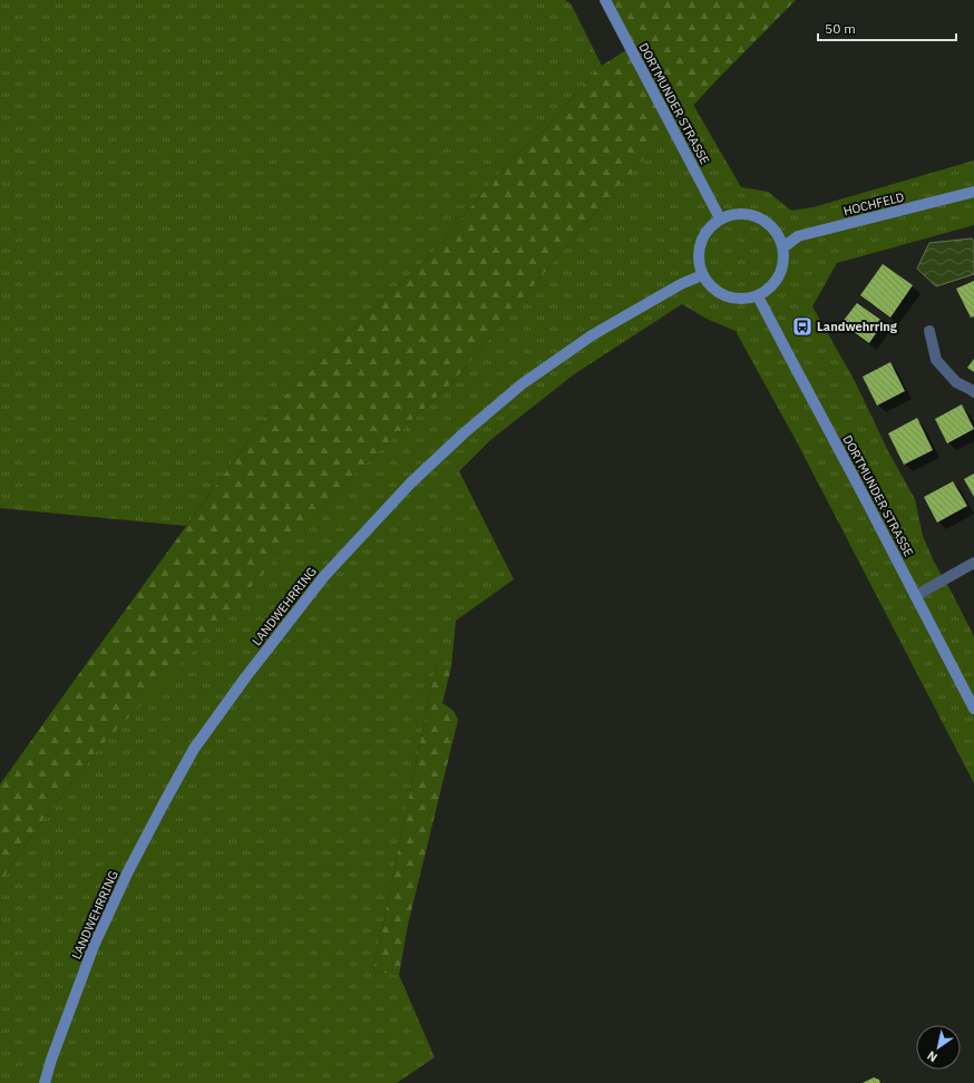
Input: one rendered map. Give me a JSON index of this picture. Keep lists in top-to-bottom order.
{
  "streets": {
    "main road": ["DORTMUNDER STRASSE", "HOCHFELD", "LANDWEHRRING"]
  },
  "crossings": [
    ["DORTMUNDER STRASSE", "HOCHFELD"],
    ["DORTMUNDER STRASSE", "LANDWEHRRING"],
    ["HOCHFELD", "LANDWEHRRING"]
  ],
  "places": {
    "bus stop": ["Landwehrring"]
  },
  "scale_bar": "50 m",
  "north": "bottom left"
}
